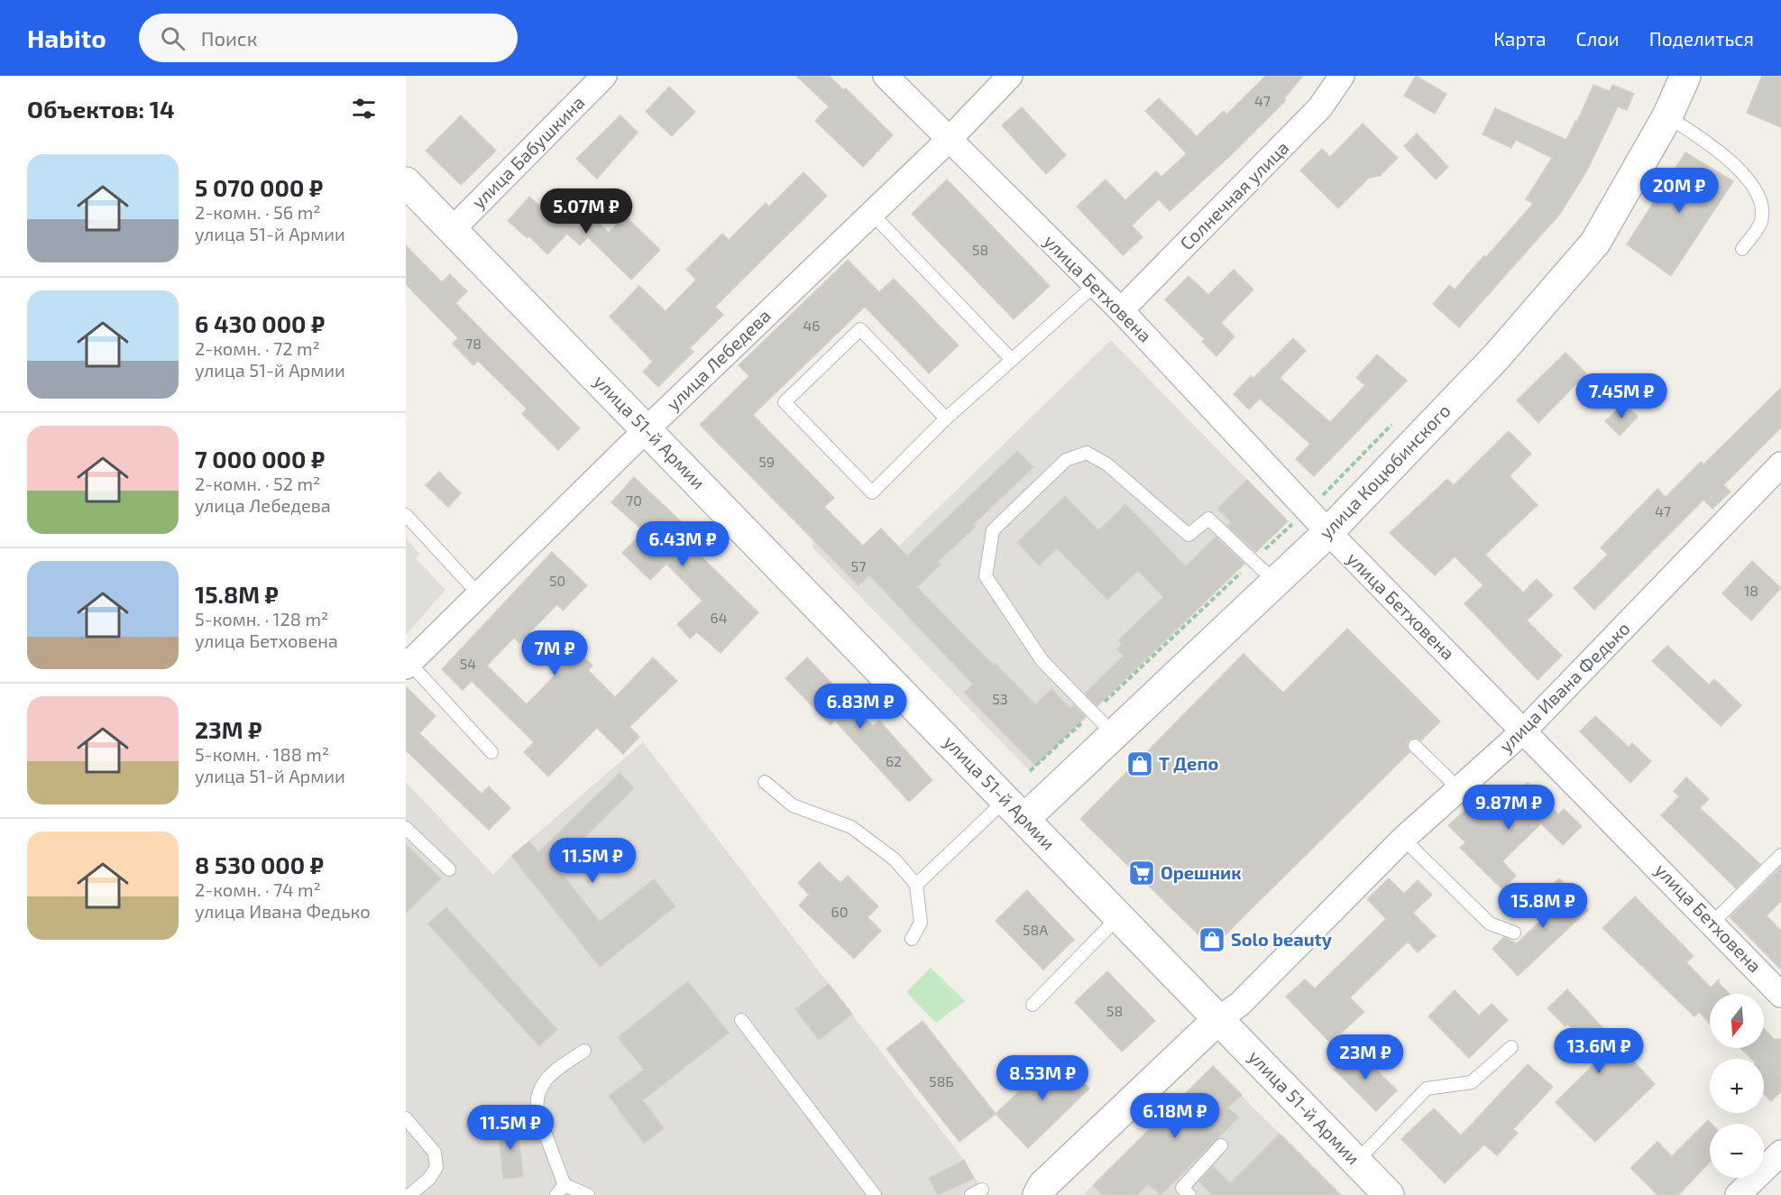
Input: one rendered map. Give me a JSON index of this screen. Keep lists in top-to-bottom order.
{
  "streets": {
    "main road": ["улица 51-й Армии", "улица Коцюбинского", "улица Ивана Федько"],
    "street": [
      "улица Бабушкина",
      "Солнечная улица",
      "улица Бетховена",
      "улица Лебедева"
    ]
  },
  "crossings": [
    ["улица Бабушкина", "улица 51-й Армии"],
    ["Солнечная улица", "улица Бетховена"],
    ["улица Бетховена", "улица Лебедева"],
    ["улица Бетховена", "улица Коцюбинского"],
    ["улица Бетховена", "улица Ивана Федько"],
    ["улица Лебедева", "улица 51-й Армии"],
    ["улица 51-й Армии", "улица Коцюбинского"],
    ["улица 51-й Армии", "улица Ивана Федько"]
  ],
  "places": {
    "shop": ["Т Депо", "Solo beauty"],
    "supermarket": ["Орешник"]
  },
  "house_numbers": [
    "47",
    "58",
    "46",
    "78",
    "59",
    "70",
    "47",
    "57",
    "50",
    "18",
    "64",
    "54",
    "53",
    "62",
    "60",
    "58А",
    "58",
    "58Б"
  ],
  "north": "bottom",
  "page": {
    "header": "Habito",
    "search": "Поиск",
    "nav": ["Карта", "Слои", "Поделиться"],
    "heading": "Объектов: 14",
    "list": [
      {
        "name": "5 070 000 ₽",
        "note": "2-комн. · 56 m² · улица 51-й Армии"
      },
      {
        "name": "6 430 000 ₽",
        "note": "2-комн. · 72 m² · улица 51-й Армии"
      },
      {
        "name": "7 000 000 ₽",
        "note": "2-комн. · 52 m² · улица Лебедева"
      },
      {
        "name": "15.8M ₽",
        "note": "5-комн. · 128 m² · улица Бетховена"
      },
      {
        "name": "23M ₽",
        "note": "5-комн. · 188 m² · улица 51-й Армии"
      },
      {
        "name": "8 530 000 ₽",
        "note": "2-комн. · 74 m² · улица Ивана Федько"
      }
    ],
    "price": [
      "20M ₽",
      "5.07M ₽",
      "7.45M ₽",
      "6.43M ₽",
      "7M ₽",
      "6.83M ₽",
      "9.87M ₽",
      "11.5M ₽",
      "15.8M ₽",
      "13.6M ₽",
      "23M ₽",
      "8.53M ₽",
      "6.18M ₽",
      "11.5M ₽"
    ],
    "map_buttons": ["+", "−"]
  }
}
